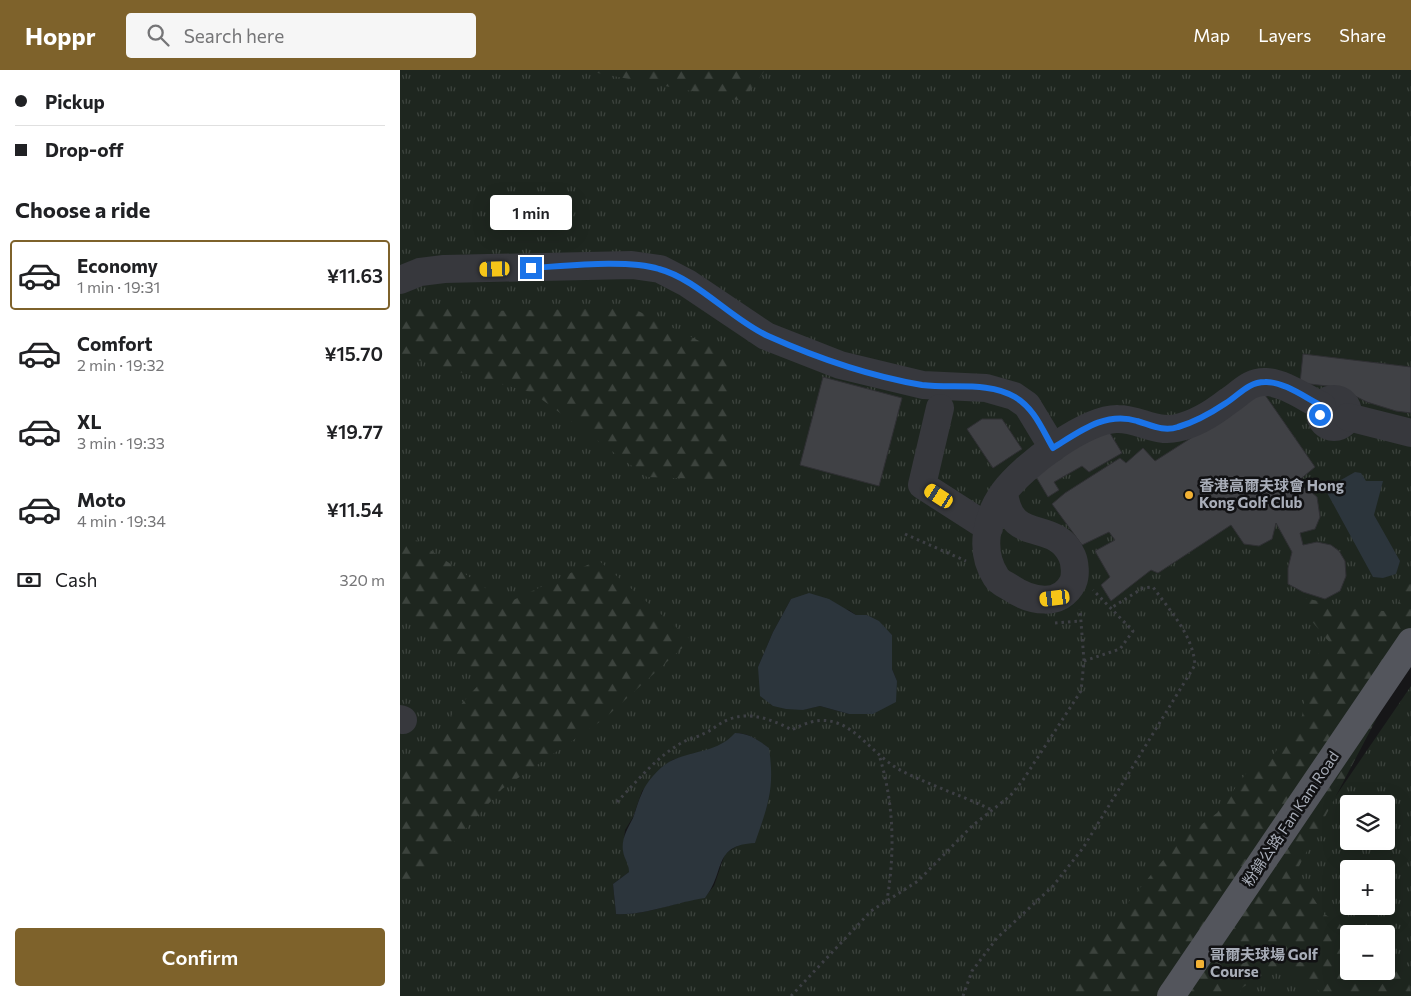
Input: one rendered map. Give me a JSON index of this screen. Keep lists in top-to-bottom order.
{
  "streets": {
    "main road": ["粉錦公路 Fan Kam Road"]
  },
  "places": {
    "other": ["香港高爾夫球會 Hong Kong Golf Club"],
    "transit": ["哥爾夫球場 Golf Course"]
  },
  "page": {
    "header": "Hoppr",
    "search": "Search here",
    "nav": ["Map", "Layers", "Share"],
    "banner": ["Pickup", "Drop-off"],
    "heading": "Choose a ride",
    "bubble": "1 min",
    "list": [
      {
        "name": "Economy",
        "note": "1 min · 19:31",
        "value": "¥11.63"
      },
      {
        "name": "Comfort",
        "note": "2 min · 19:32",
        "value": "¥15.70"
      },
      {
        "name": "XL",
        "note": "3 min · 19:33",
        "value": "¥19.77"
      },
      {
        "name": "Moto",
        "note": "4 min · 19:34",
        "value": "¥11.54"
      }
    ],
    "pay": ["Cash", "320 m"],
    "map_buttons": ["+", "−"],
    "buttons": "Confirm"
  }
}
